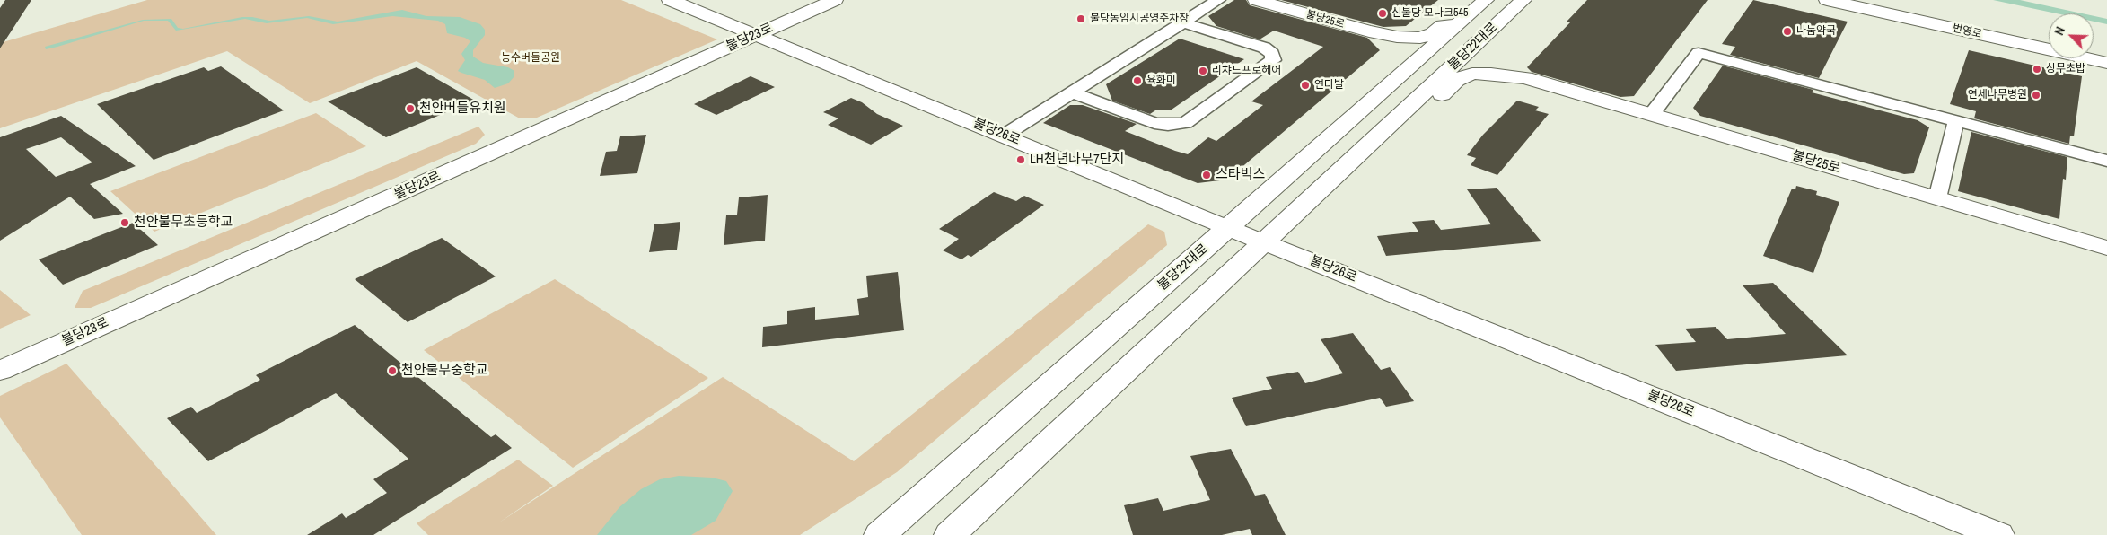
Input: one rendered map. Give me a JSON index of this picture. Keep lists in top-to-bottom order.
{
  "streets": {
    "street": [
      "불당25로",
      "번영로",
      "불당23로",
      "불당22대로",
      "불당26로"
    ]
  },
  "crossings": [
    ["불당23로", "불당26로"],
    ["불당22대로", "불당26로"]
  ],
  "parks": ["능수버들공원"],
  "places": [
    "신불당 모나크545",
    "불당동임시공영주차장",
    "나눔약국",
    "상무초밥",
    "리챠드프로헤어",
    "육화미",
    "연타발",
    "연세나무병원",
    "천안버들유치원",
    "LH천년나무7단지",
    "스타벅스",
    "천안불무초등학교",
    "천안불무중학교"
  ],
  "north": "top left"
}
